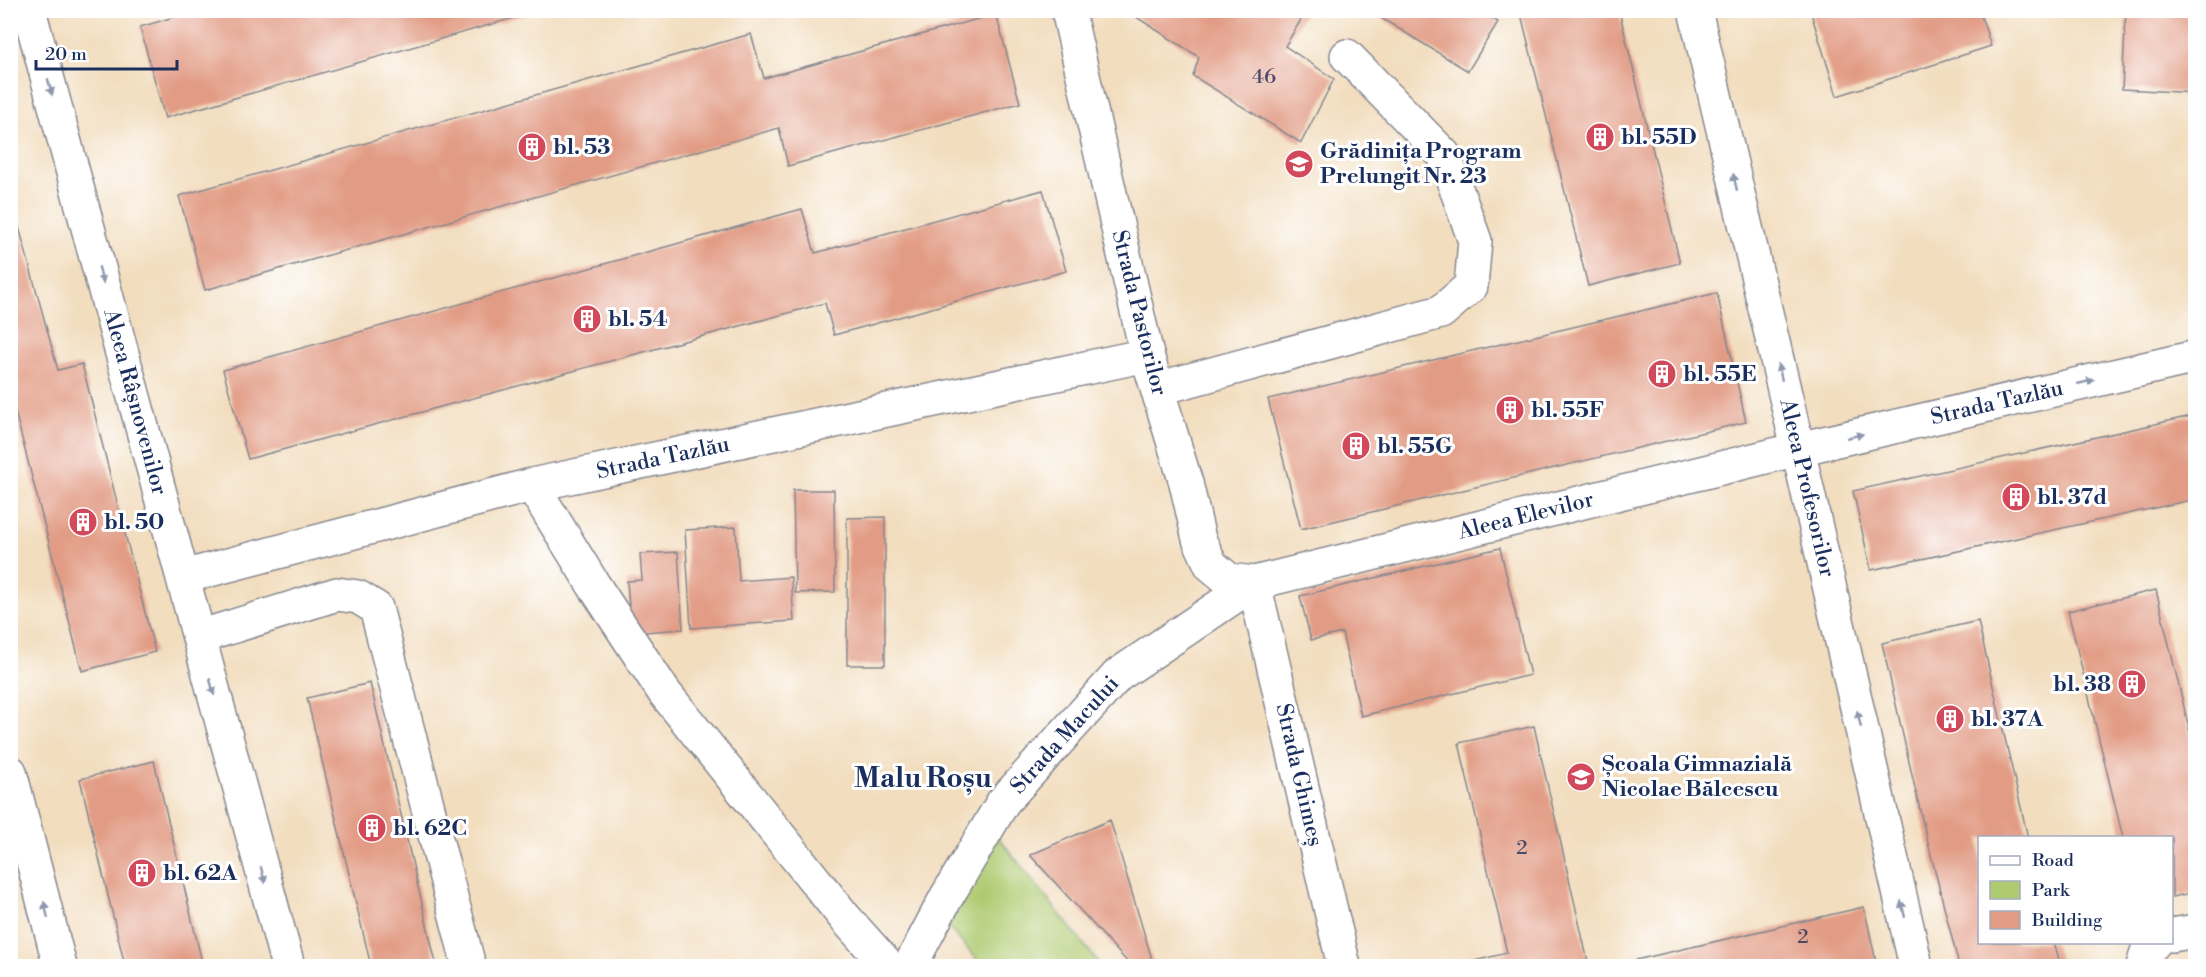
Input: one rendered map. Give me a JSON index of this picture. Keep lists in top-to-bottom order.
{
  "streets": {
    "street": [
      "Strada Pastorilor",
      "Aleea Râșnovenilor",
      "Strada Tazlău",
      "Aleea Profesorilor",
      "Aleea Elevilor",
      "Strada Macului",
      "Strada Ghimeș"
    ]
  },
  "crossings": [
    ["Strada Pastorilor", "Strada Tazlău"],
    ["Strada Pastorilor", "Aleea Elevilor"],
    ["Strada Pastorilor", "Strada Macului"],
    ["Strada Pastorilor", "Strada Ghimeș"],
    ["Aleea Râșnovenilor", "Strada Tazlău"],
    ["Strada Tazlău", "Aleea Profesorilor"],
    ["Strada Tazlău", "Aleea Elevilor"],
    ["Aleea Profesorilor", "Aleea Elevilor"],
    ["Aleea Elevilor", "Strada Macului"],
    ["Aleea Elevilor", "Strada Ghimeș"],
    ["Strada Macului", "Strada Ghimeș"]
  ],
  "one_way": ["Aleea Râșnovenilor", "Aleea Profesorilor"],
  "districts": ["Malu Roșu"],
  "places": {
    "building": [
      "bl. 55D",
      "bl. 53",
      "bl. 54",
      "bl. 55E",
      "bl. 55F",
      "bl. 55G",
      "bl. 37d",
      "bl. 50",
      "bl. 38",
      "bl. 37A",
      "bl. 62C",
      "bl. 62A"
    ],
    "school or university": ["Grădinița Program Prelungit Nr. 23", "Școala Gimnazială Nicolae Bălcescu"]
  },
  "house_numbers": ["46", "2", "2"],
  "legend": ["Road", "Park", "Building"],
  "scale_bar": "20 m"
}
